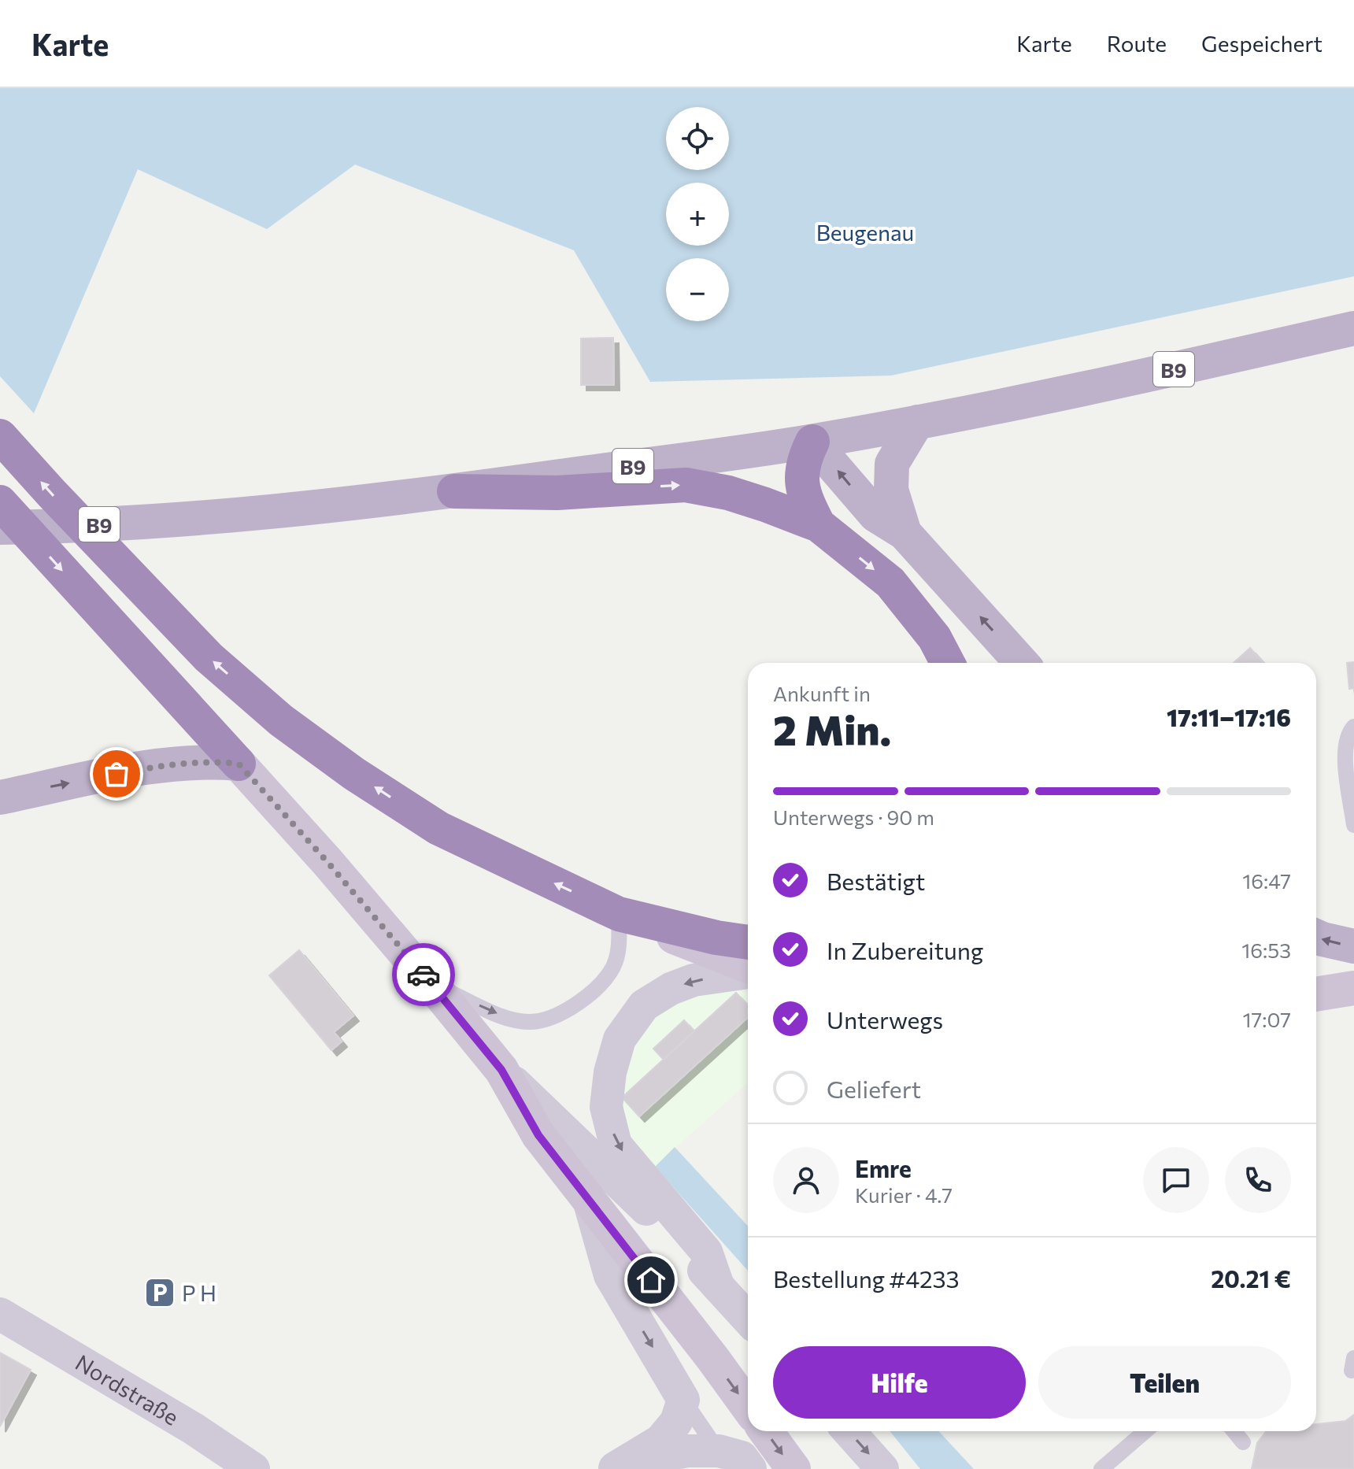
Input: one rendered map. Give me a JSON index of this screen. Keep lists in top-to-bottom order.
{
  "streets": {
    "main road": ["B9"],
    "street": ["Nordstraße"]
  },
  "parks": ["Beugenau"],
  "places": {
    "parking": ["P H"]
  },
  "page": {
    "header": "Karte",
    "nav": ["Karte", "Route", "Gespeichert"],
    "map_buttons": ["+", "−"],
    "heading": ["2 Min.", "Ankunft in", "17:11–17:16"],
    "panel": [
      "Emre",
      "Kurier · 4.7",
      "Bestellung #4233",
      "20.21 €"
    ],
    "bar": "Unterwegs · 90 m",
    "list": [
      ["Bestätigt", "16:47"],
      ["In Zubereitung", "16:53"],
      ["Unterwegs", "17:07"],
      "Geliefert"
    ],
    "buttons": ["Hilfe", "Teilen"]
  }
}
